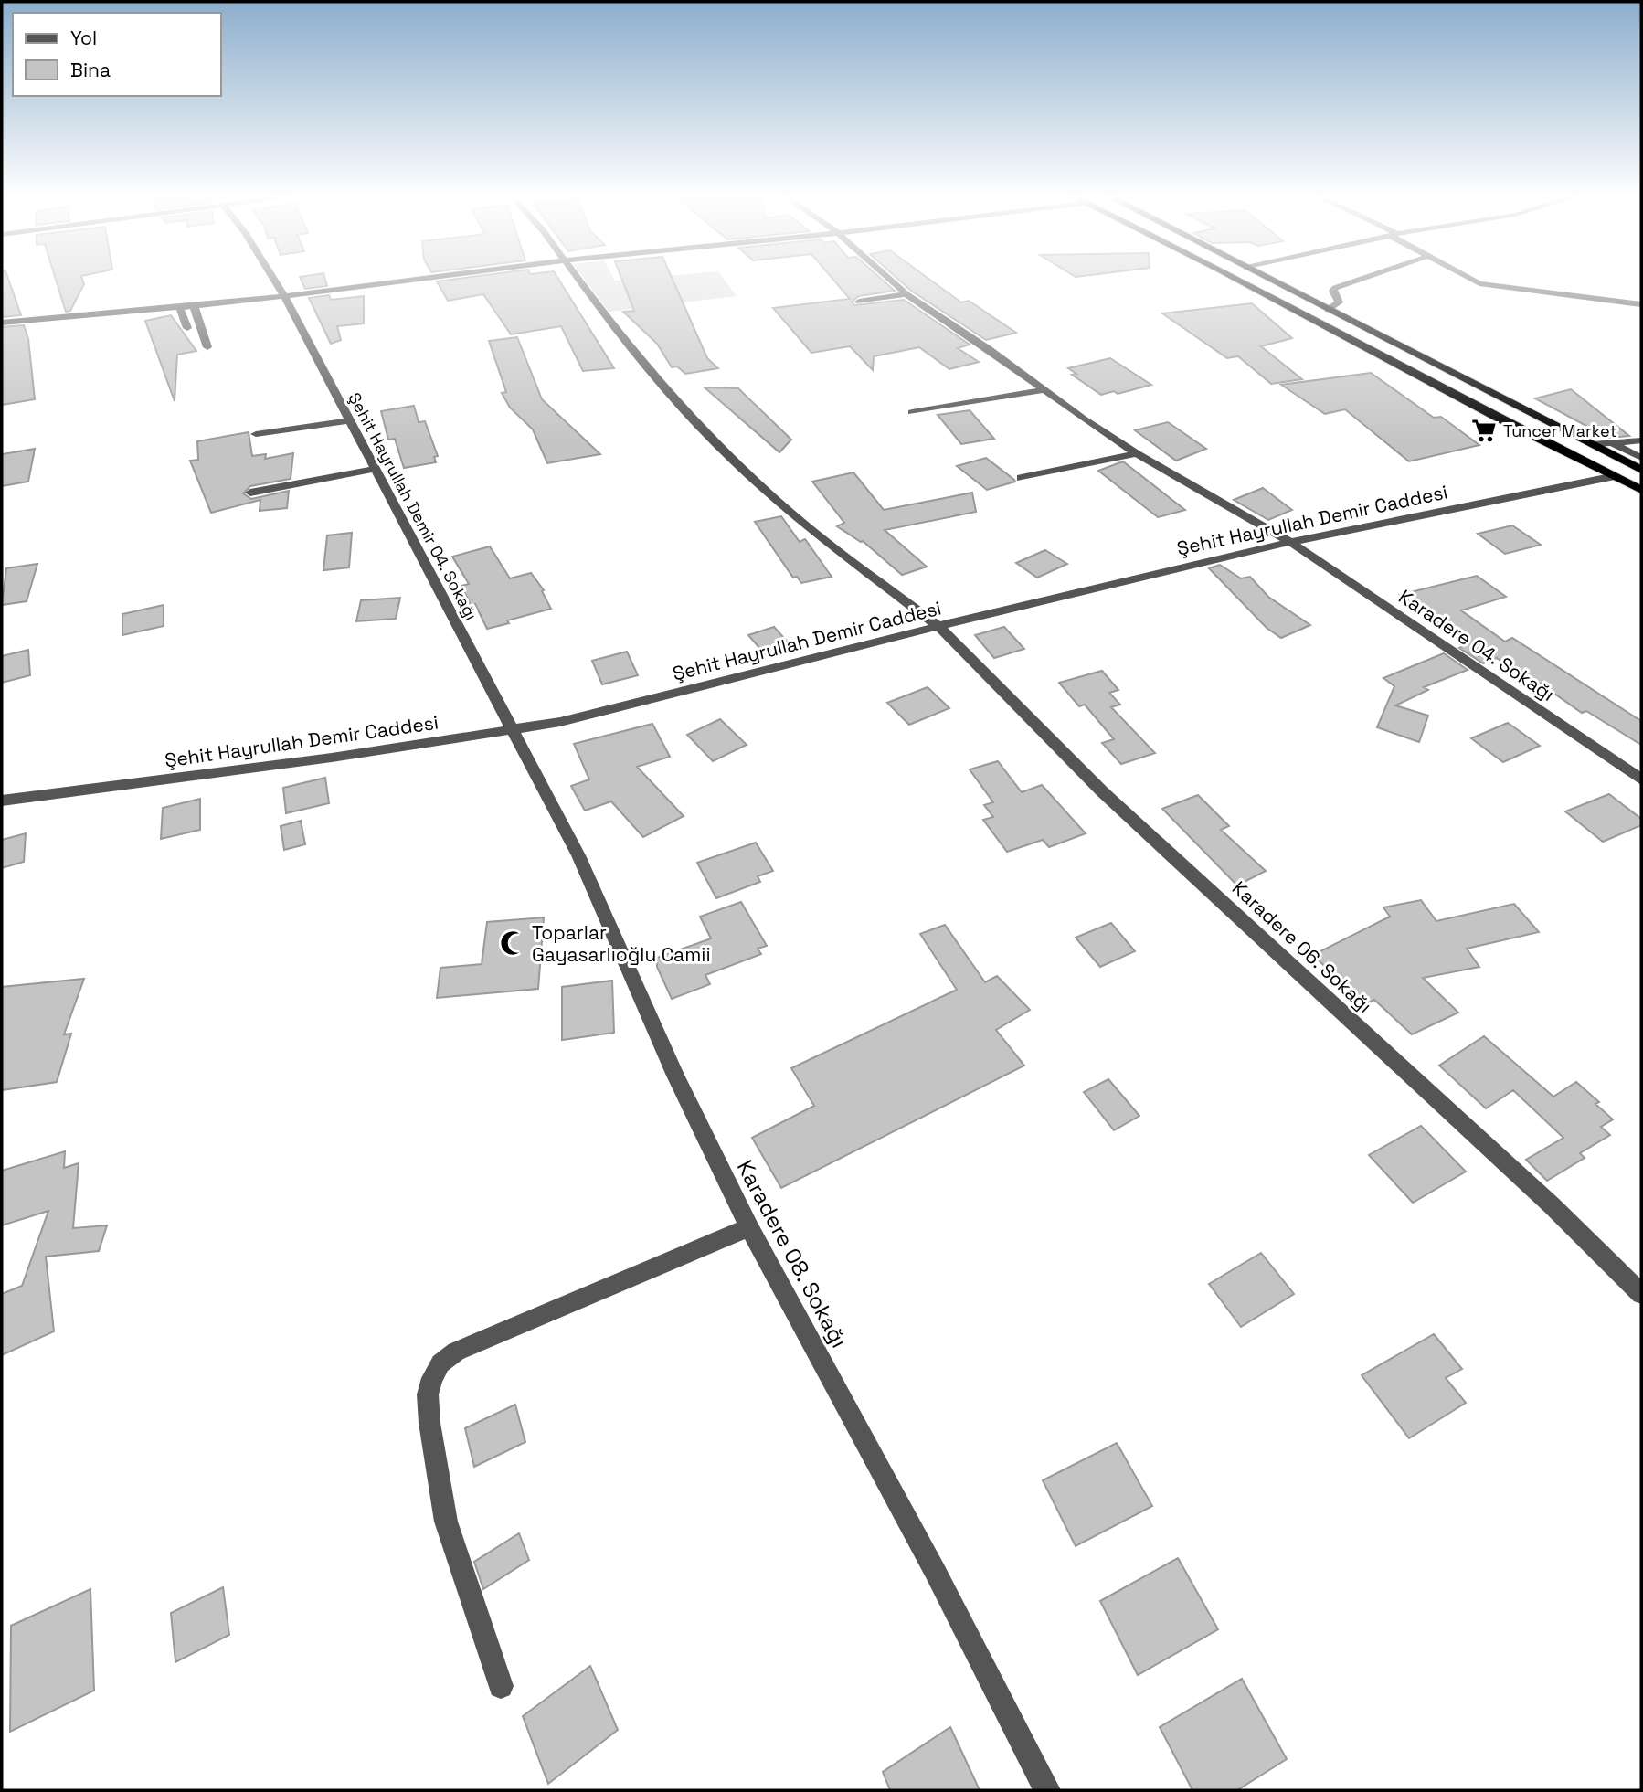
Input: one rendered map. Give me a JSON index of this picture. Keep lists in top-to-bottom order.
{
  "streets": {
    "street": [
      "Şehit Hayrullah Demir 04. Sokağı",
      "Şehit Hayrullah Demir Caddesi",
      "Karadere 04. Sokağı",
      "Karadere 06. Sokağı",
      "Karadere 08. Sokağı"
    ]
  },
  "crossings": [
    ["Şehit Hayrullah Demir 04. Sokağı", "Şehit Hayrullah Demir Caddesi"],
    ["Şehit Hayrullah Demir 04. Sokağı", "Karadere 08. Sokağı"],
    ["Şehit Hayrullah Demir Caddesi", "Karadere 04. Sokağı"],
    ["Şehit Hayrullah Demir Caddesi", "Karadere 06. Sokağı"],
    ["Şehit Hayrullah Demir Caddesi", "Karadere 08. Sokağı"]
  ],
  "places": {
    "supermarket": ["Tuncer Market"],
    "mosque": ["Toparlar Gayasarlıoğlu Camii"]
  },
  "legend": ["Yol", "Bina"]
}
